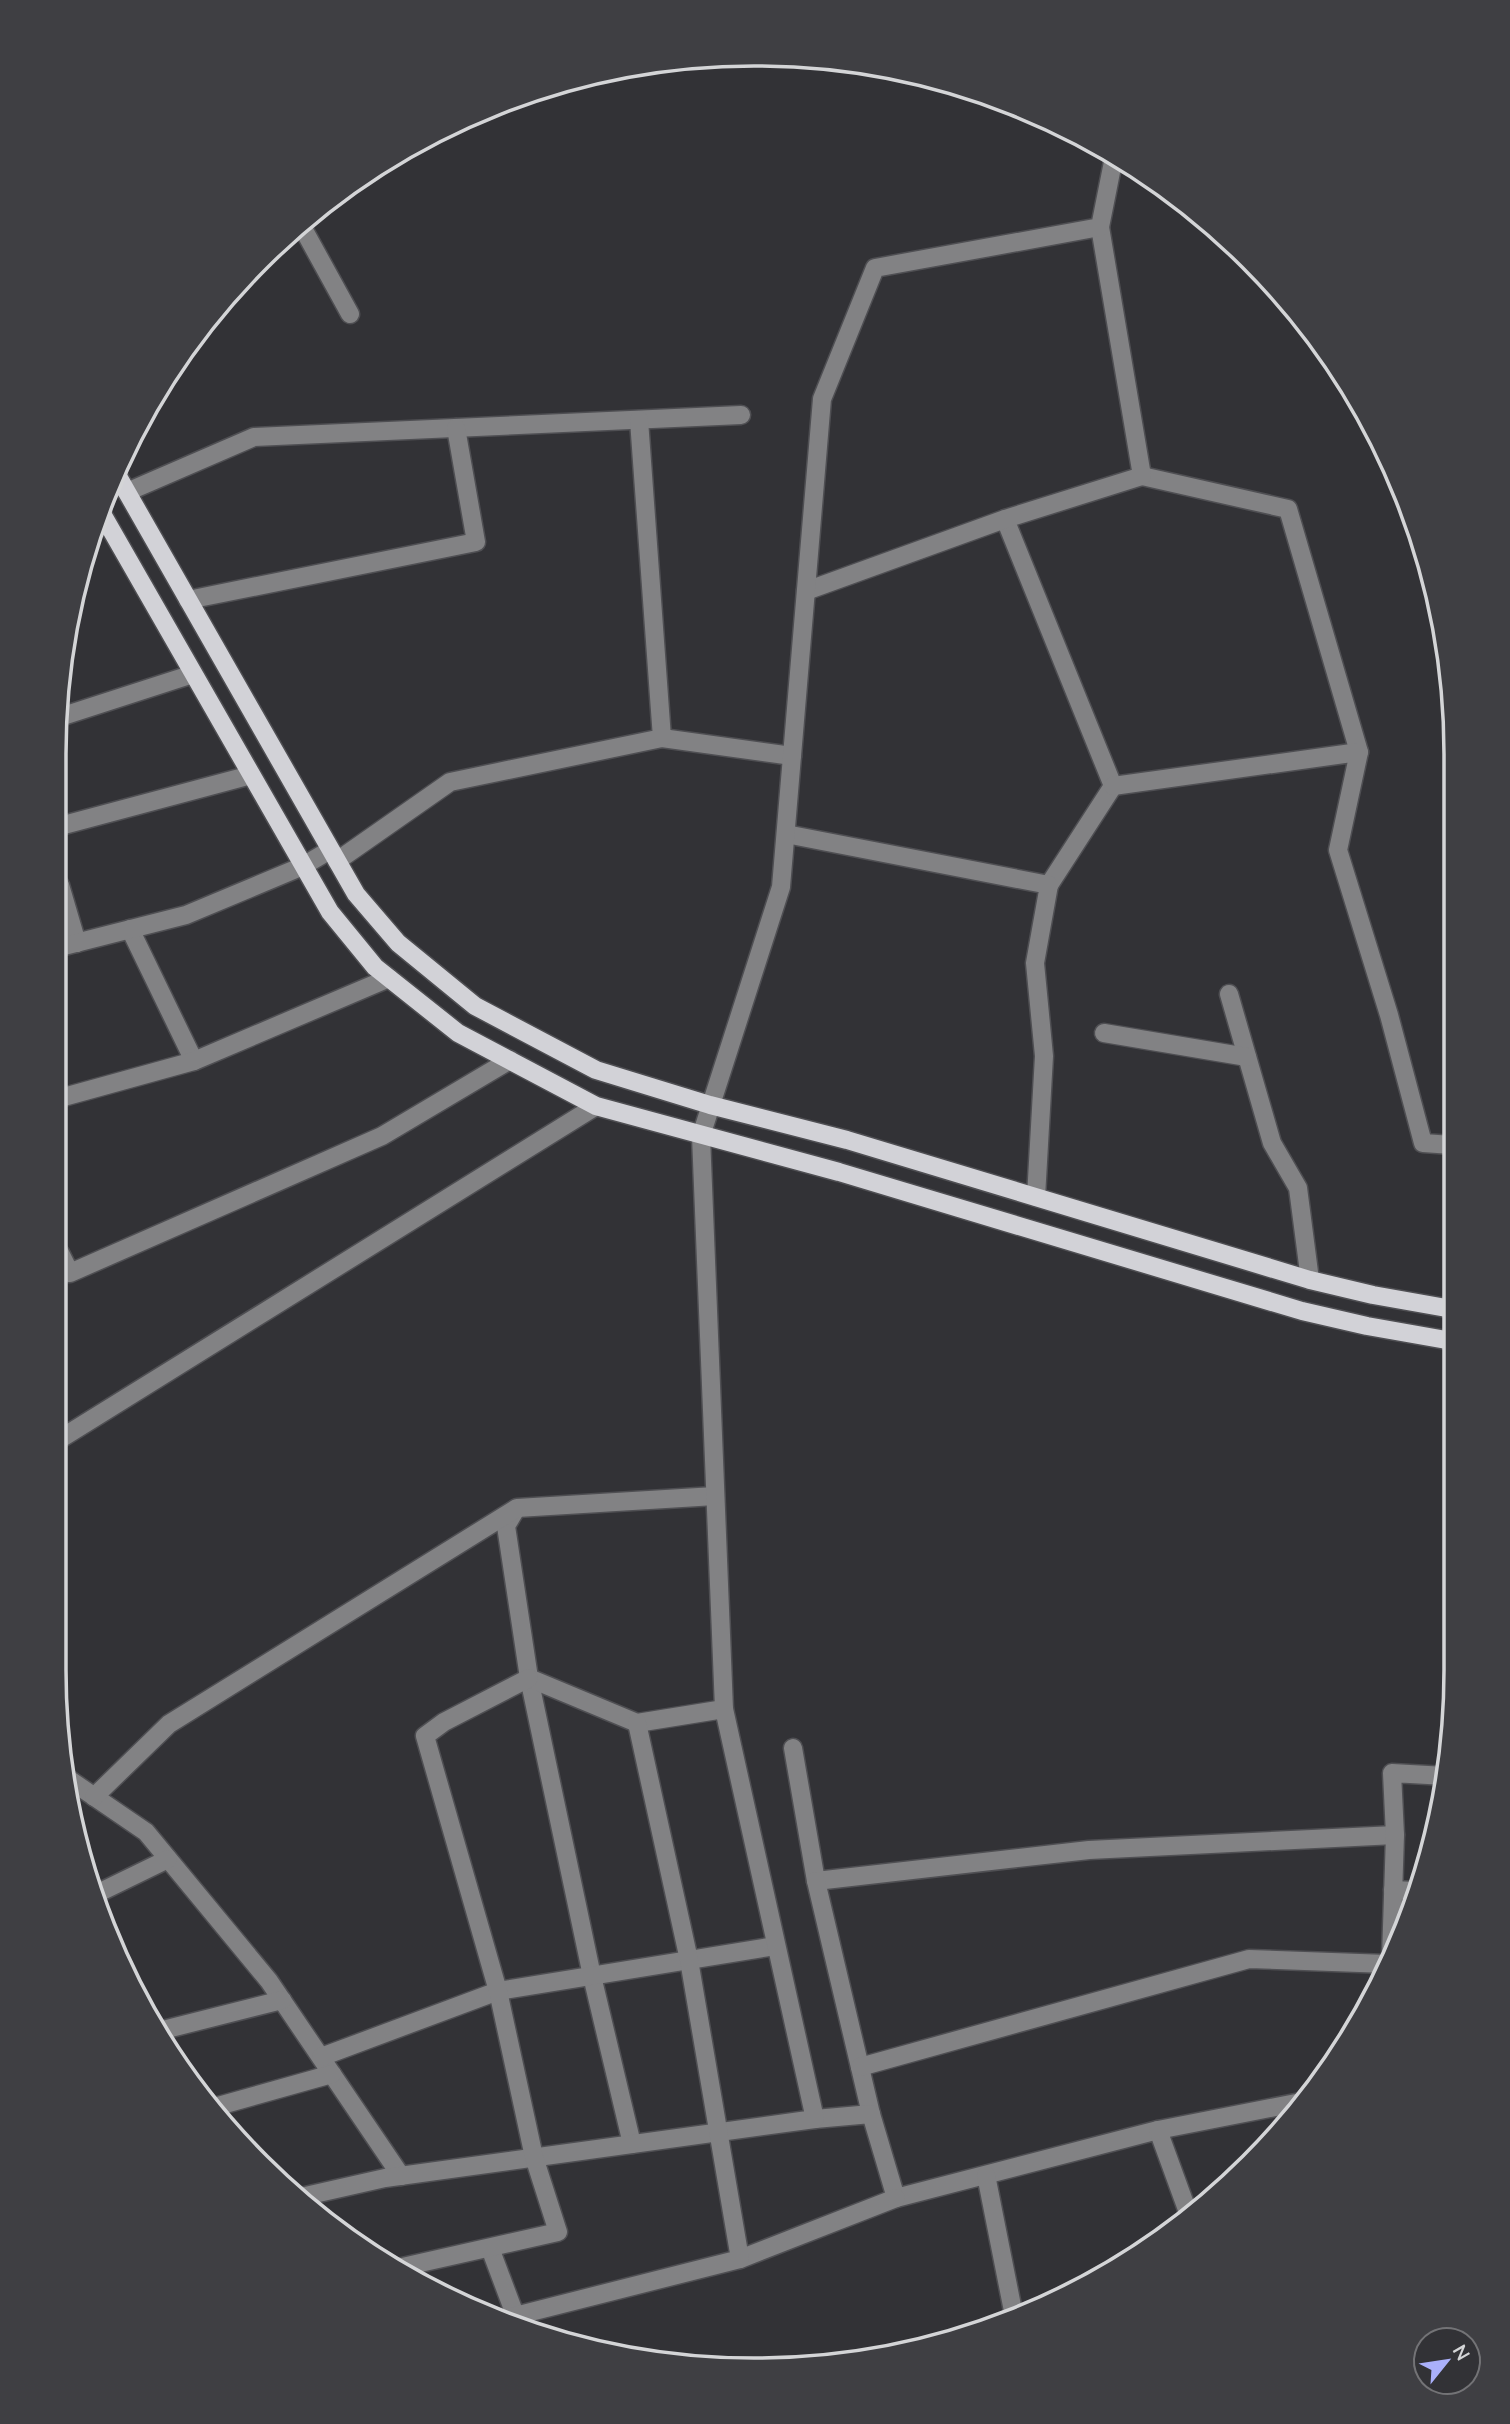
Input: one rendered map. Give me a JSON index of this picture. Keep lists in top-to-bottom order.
{
  "north": "top right"
}
